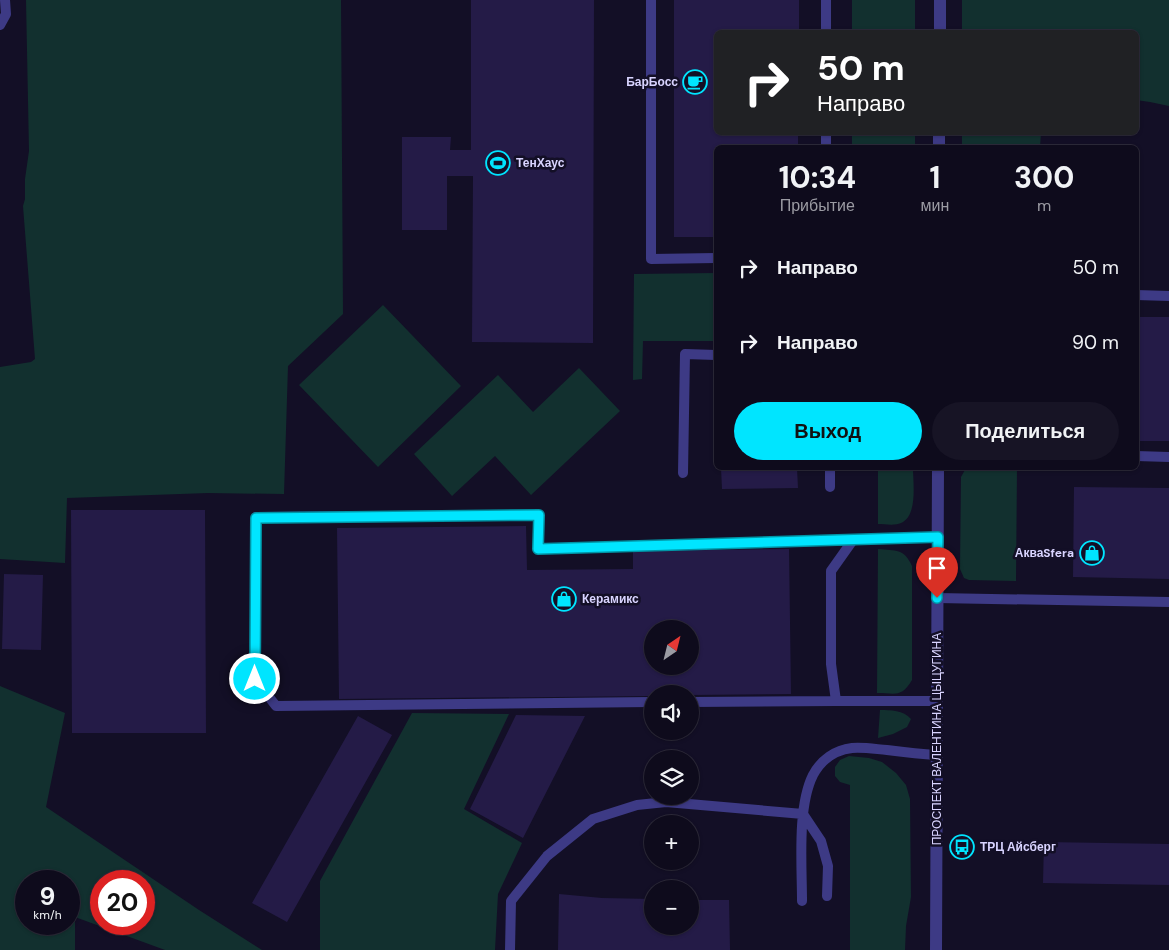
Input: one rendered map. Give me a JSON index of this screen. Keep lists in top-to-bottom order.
{
  "streets": {
    "street": ["ПРОСПЕКТ ВАЛЕНТИНА ЦЫЦУГИНА"]
  },
  "places": {
    "cafe": ["БарБосс"],
    "sports": ["ТенХаус"],
    "shop": ["АкваSfera", "Керамикс"],
    "bus stop": ["ТРЦ Айсберг"]
  },
  "north": "top right",
  "page": {
    "turn": ["50 m", "Направо"],
    "eta": [
      "10:34",
      "Прибытие",
      "1",
      "мин",
      "300",
      "m"
    ],
    "list": [
      {
        "name": "Направо",
        "value": "50 m"
      },
      {
        "name": "Направо",
        "value": "90 m"
      }
    ],
    "buttons": ["Выход", "Поделиться"],
    "map_buttons": ["+", "−"],
    "speed": "9 km/h",
    "limit": "20"
  }
}
